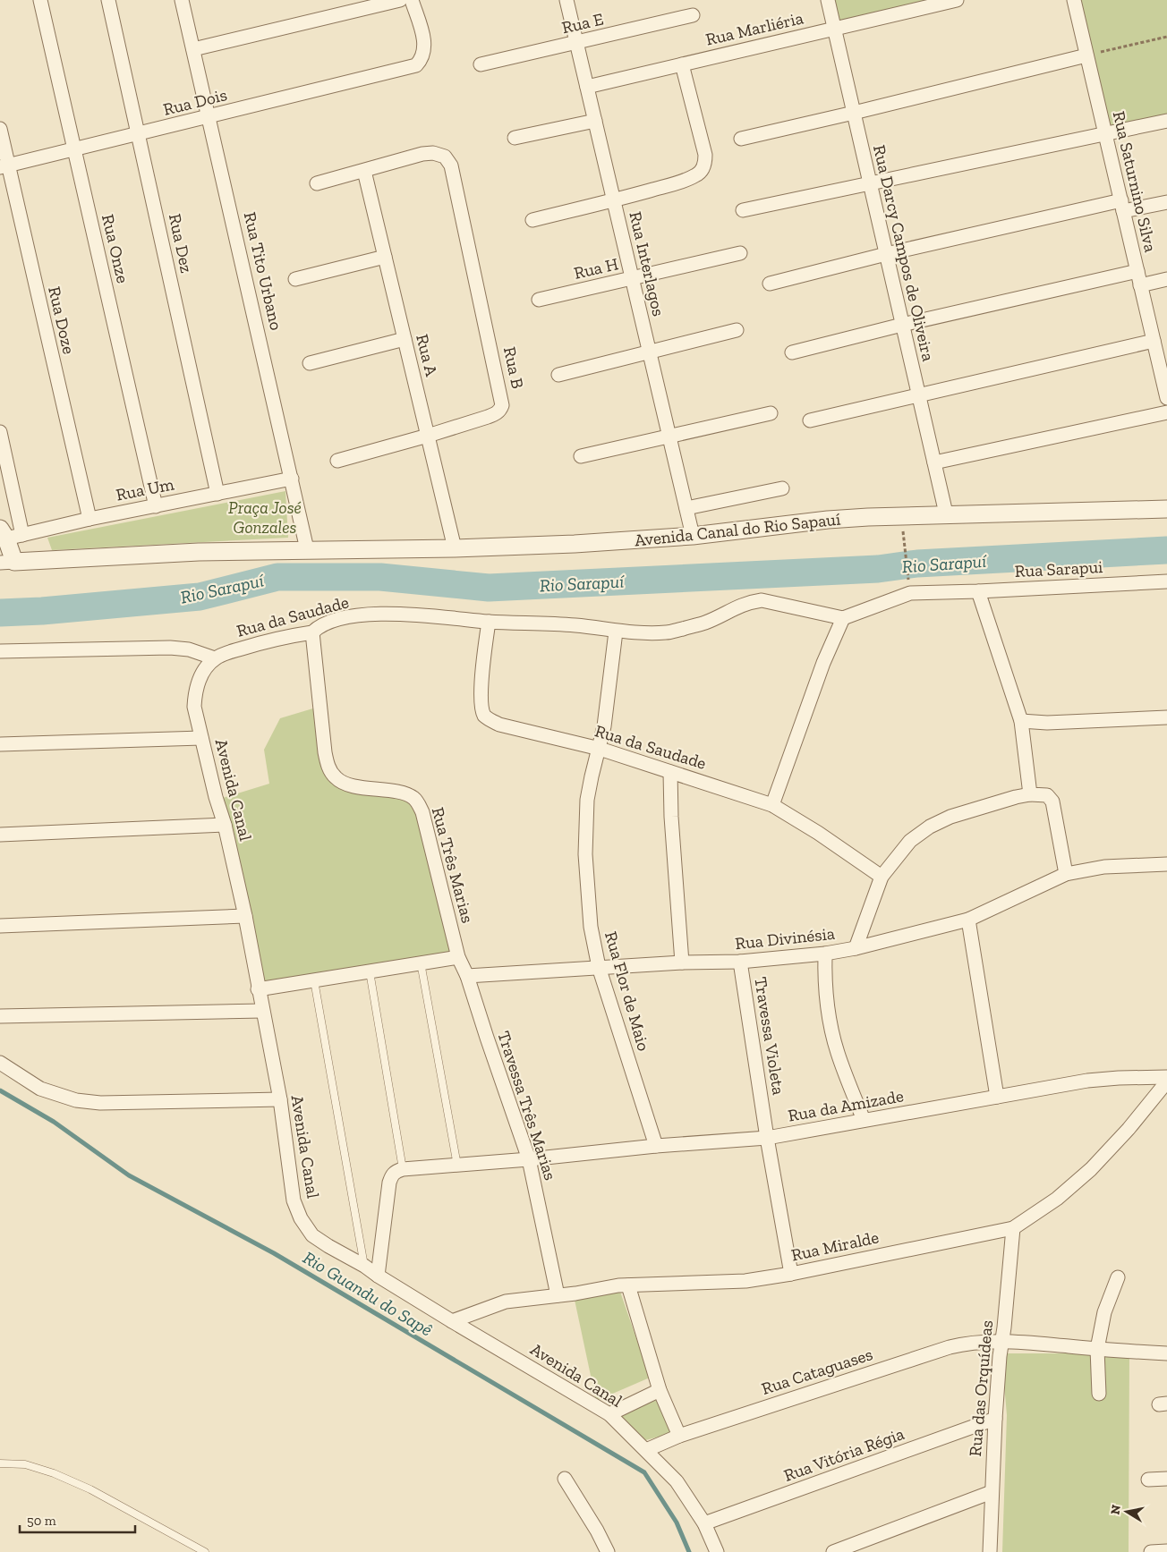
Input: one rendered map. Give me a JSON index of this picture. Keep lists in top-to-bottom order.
{
  "streets": {
    "street": [
      "Rua E",
      "Rua Marliéria",
      "Rua Dois",
      "Rua Saturnino Silva",
      "Rua Dez",
      "Rua Onze",
      "Rua Darcy Campos de Oliveira",
      "Rua Interlagos",
      "Rua H",
      "Rua Tito Urbano",
      "Rua Doze",
      "Rua A",
      "Rua B",
      "Rua Um",
      "Avenida Canal do Rio Sapauí",
      "Rua Sarapui",
      "Rua da Saudade",
      "Avenida Canal",
      "Rua Três Marias",
      "Rua Divinésia",
      "Rua Flor de Maio",
      "Travessa Violeta",
      "Travessa Três Marias",
      "Rua da Amizade",
      "Rua Miralde",
      "Rua Cataguases",
      "Rua das Orquídeas",
      "Rua Vitória Régia"
    ]
  },
  "crossings": [
    ["Rua E", "Rua Interlagos"],
    ["Rua Marliéria", "Rua Darcy Campos de Oliveira"],
    ["Rua Marliéria", "Rua Interlagos"],
    ["Rua Dois", "Rua Dez"],
    ["Rua Dois", "Rua Onze"],
    ["Rua Dois", "Rua Tito Urbano"],
    ["Rua Dois", "Rua Doze"],
    ["Rua Dez", "Rua Um"],
    ["Rua Onze", "Rua Um"],
    ["Rua Darcy Campos de Oliveira", "Avenida Canal do Rio Sapauí"],
    ["Rua Interlagos", "Rua H"],
    ["Rua Interlagos", "Avenida Canal do Rio Sapauí"],
    ["Rua Tito Urbano", "Rua Um"],
    ["Rua Tito Urbano", "Avenida Canal do Rio Sapauí"],
    ["Rua Doze", "Rua Um"],
    ["Rua A", "Rua B"],
    ["Rua A", "Avenida Canal do Rio Sapauí"],
    ["Rua da Saudade", "Avenida Canal"],
    ["Rua da Saudade", "Rua Três Marias"],
    ["Rua da Saudade", "Rua Flor de Maio"],
    ["Avenida Canal", "Rua Miralde"],
    ["Avenida Canal", "Rua Cataguases"],
    ["Avenida Canal", "Rua Vitória Régia"],
    ["Rua Três Marias", "Travessa Três Marias"],
    ["Rua Divinésia", "Rua Flor de Maio"],
    ["Rua Divinésia", "Travessa Violeta"],
    ["Rua Divinésia", "Travessa Três Marias"],
    ["Rua Flor de Maio", "Rua da Amizade"],
    ["Travessa Violeta", "Rua da Amizade"],
    ["Travessa Violeta", "Rua Miralde"],
    ["Travessa Três Marias", "Rua da Amizade"],
    ["Travessa Três Marias", "Rua Miralde"],
    ["Rua Miralde", "Rua das Orquídeas"],
    ["Rua Cataguases", "Rua das Orquídeas"],
    ["Rua das Orquídeas", "Rua Vitória Régia"]
  ],
  "water": ["Rio Sarapuí", "Rio Guandu do Sapê"],
  "parks": ["Praça José Gonzales"],
  "scale_bar": "50 m",
  "north": "left"
}
